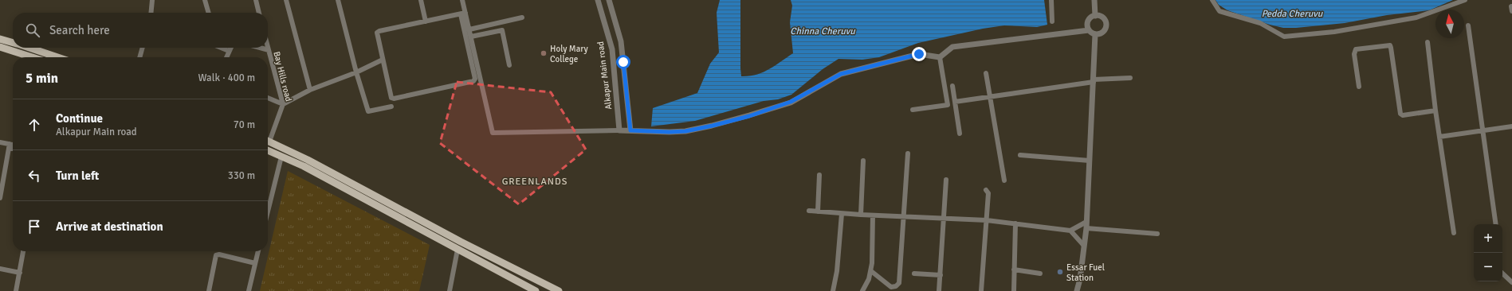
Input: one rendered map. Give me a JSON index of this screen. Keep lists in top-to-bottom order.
{
  "streets": {
    "street": ["Alkapur Main road", "Bay Hills road"]
  },
  "districts": ["GREENLANDS"],
  "water": ["Pedda Cheruvu", "Chinna Cheruvu"],
  "places": ["Holy Mary College", "Essar Fuel Station"],
  "north": "top",
  "page": {
    "search": "Search here",
    "heading": ["5 min", "Walk · 400 m"],
    "list": [
      ["Continue", "Alkapur Main road", "70 m"],
      ["Turn left", "330 m"],
      "Arrive at destination"
    ],
    "map_buttons": ["+", "−"]
  }
}
